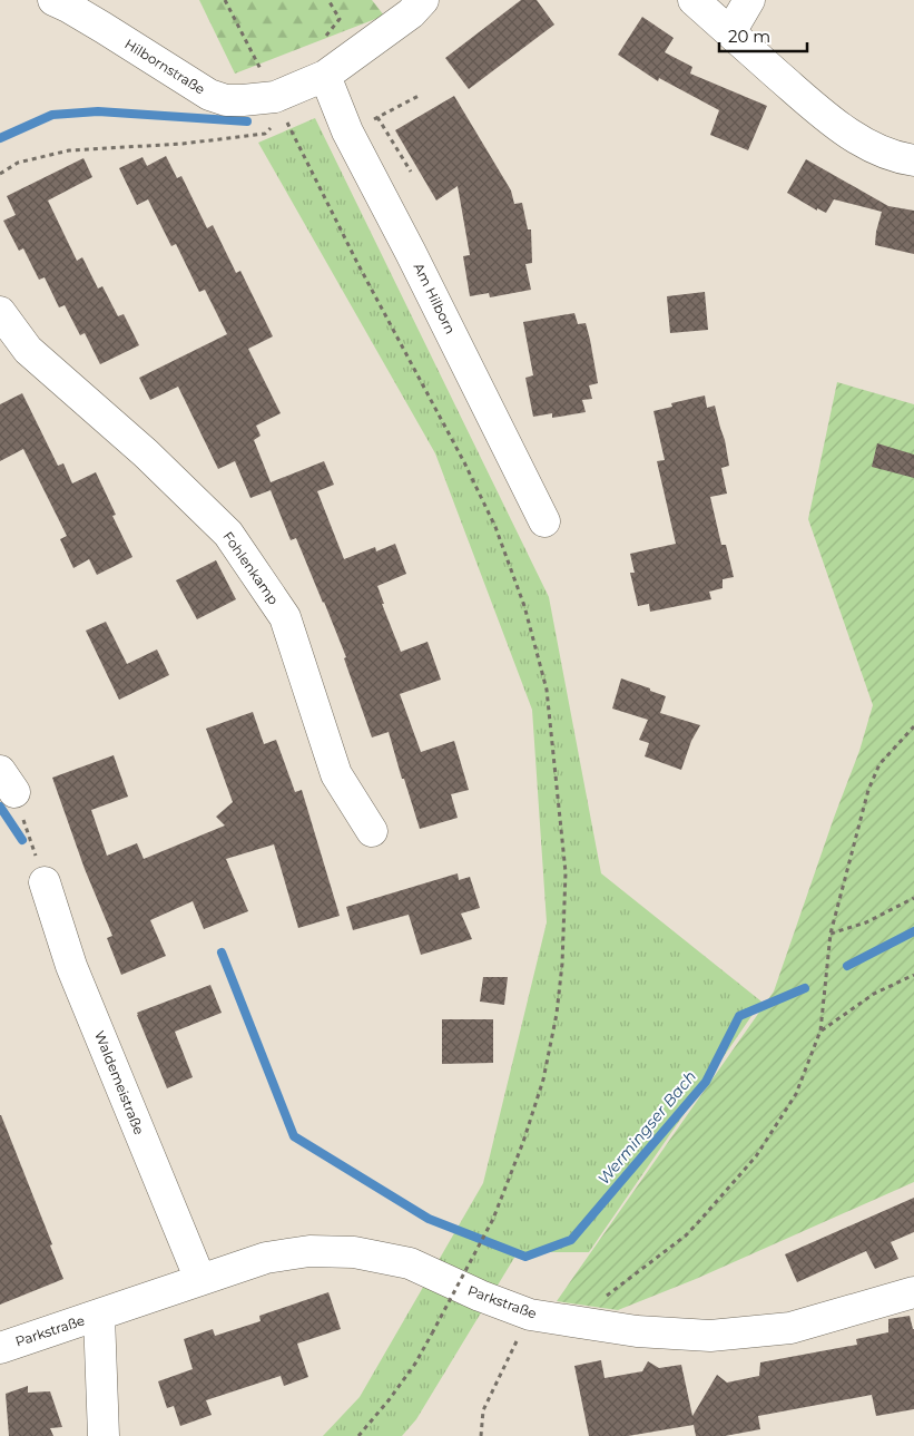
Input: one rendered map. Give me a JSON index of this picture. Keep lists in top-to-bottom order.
{
  "streets": {
    "street": [
      "Hilbornstraße",
      "Am Hilborn",
      "Fohlenkamp",
      "Waldemeistraße",
      "Parkstraße"
    ]
  },
  "crossings": [
    ["Hilbornstraße", "Am Hilborn"],
    ["Waldemeistraße", "Parkstraße"]
  ],
  "water": ["Wermingser Bach"],
  "scale_bar": "20 m"
}
